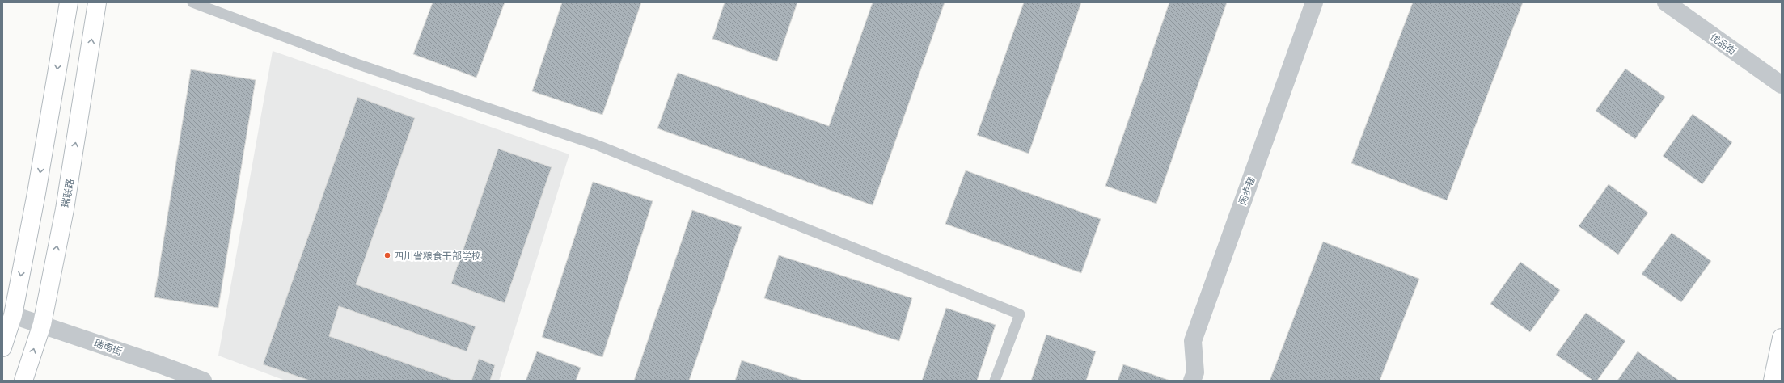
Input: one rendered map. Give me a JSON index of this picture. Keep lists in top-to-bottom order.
{
  "streets": {
    "main road": ["瑞联路"],
    "street": ["优品街", "闲步巷", "瑞南街"]
  },
  "crossings": [
    ["瑞联路", "瑞南街"]
  ],
  "places": ["四川省粮食干部学校"]
}
